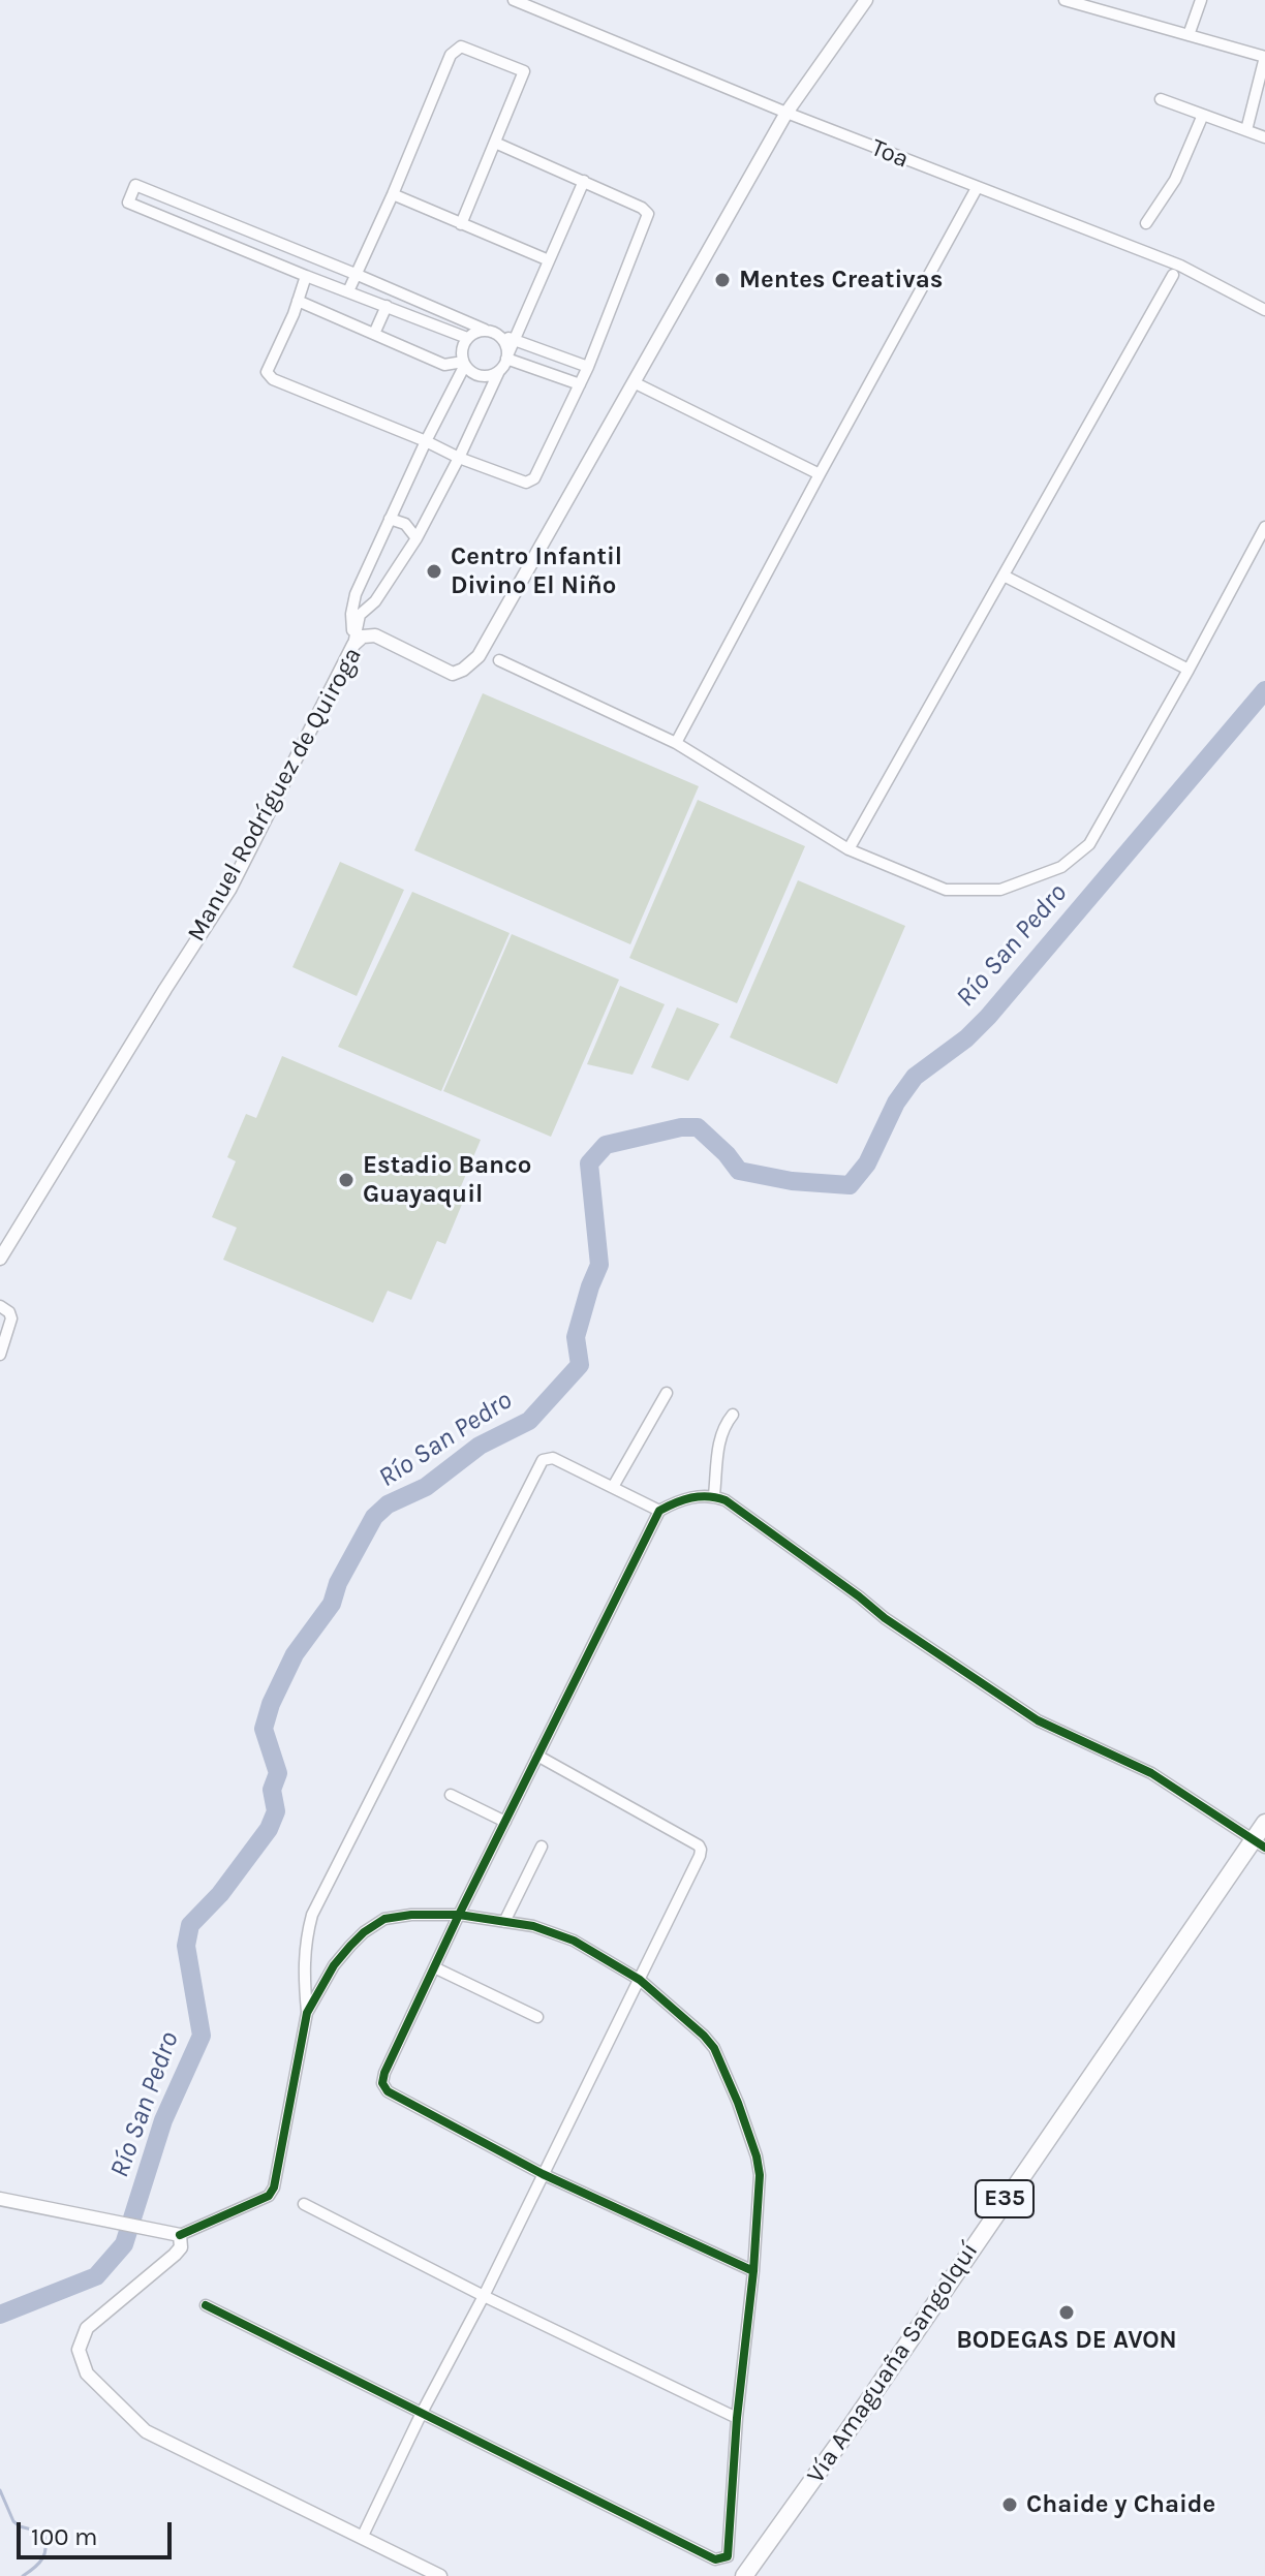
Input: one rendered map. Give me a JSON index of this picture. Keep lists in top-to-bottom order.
{
  "streets": {
    "highway": ["E35", "Vía Amaguaña Sangolquí"],
    "street": ["Toa", "Manuel Rodríguez de Quiroga"]
  },
  "crossings": [
    ["Toa", "Manuel Rodríguez de Quiroga"]
  ],
  "water": ["Río San Pedro"],
  "places": [
    "Mentes Creativas",
    "Centro Infantil Divino El Niño",
    "Estadio Banco Guayaquil",
    "BODEGAS DE AVON",
    "Chaide y Chaide"
  ],
  "scale_bar": "100 m"
}
